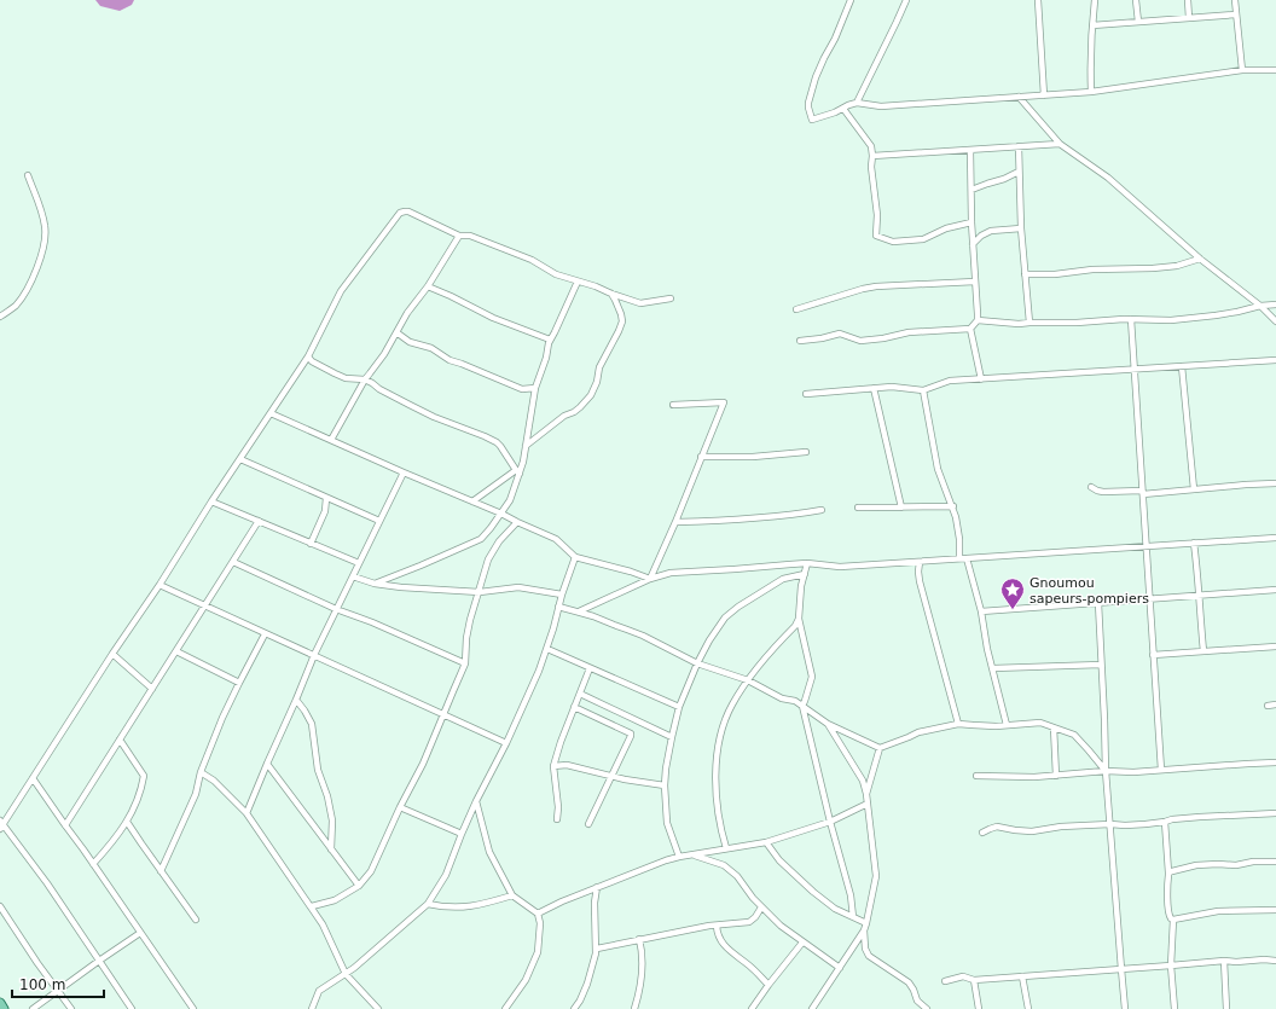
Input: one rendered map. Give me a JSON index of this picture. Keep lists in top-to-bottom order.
{
  "places": {
    "place": ["Gnoumou sapeurs-pompiers"]
  },
  "scale_bar": "100 m"
}
